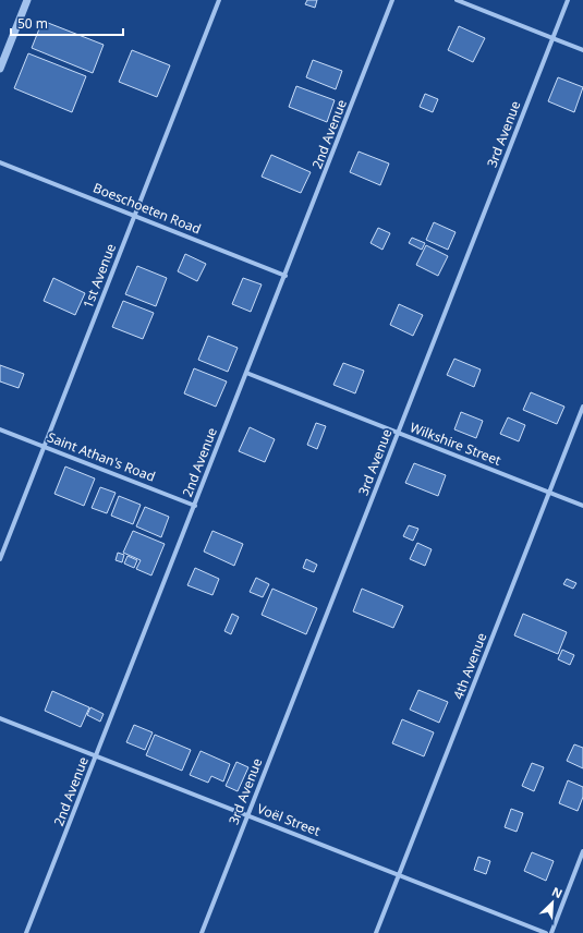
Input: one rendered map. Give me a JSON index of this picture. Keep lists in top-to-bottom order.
{
  "streets": {
    "street": [
      "2nd Avenue",
      "3rd Avenue",
      "Boeschoeten Road",
      "1st Avenue",
      "Wilkshire Street",
      "Saint Athan's Road",
      "4th Avenue",
      "Voël Street"
    ]
  },
  "crossings": [
    ["2nd Avenue", "Boeschoeten Road"],
    ["2nd Avenue", "Wilkshire Street"],
    ["2nd Avenue", "Saint Athan's Road"],
    ["2nd Avenue", "Voël Street"],
    ["3rd Avenue", "Wilkshire Street"],
    ["3rd Avenue", "Voël Street"],
    ["Boeschoeten Road", "1st Avenue"],
    ["1st Avenue", "Saint Athan's Road"],
    ["Wilkshire Street", "4th Avenue"],
    ["4th Avenue", "Voël Street"]
  ],
  "scale_bar": "50 m",
  "north": "top right"
}
